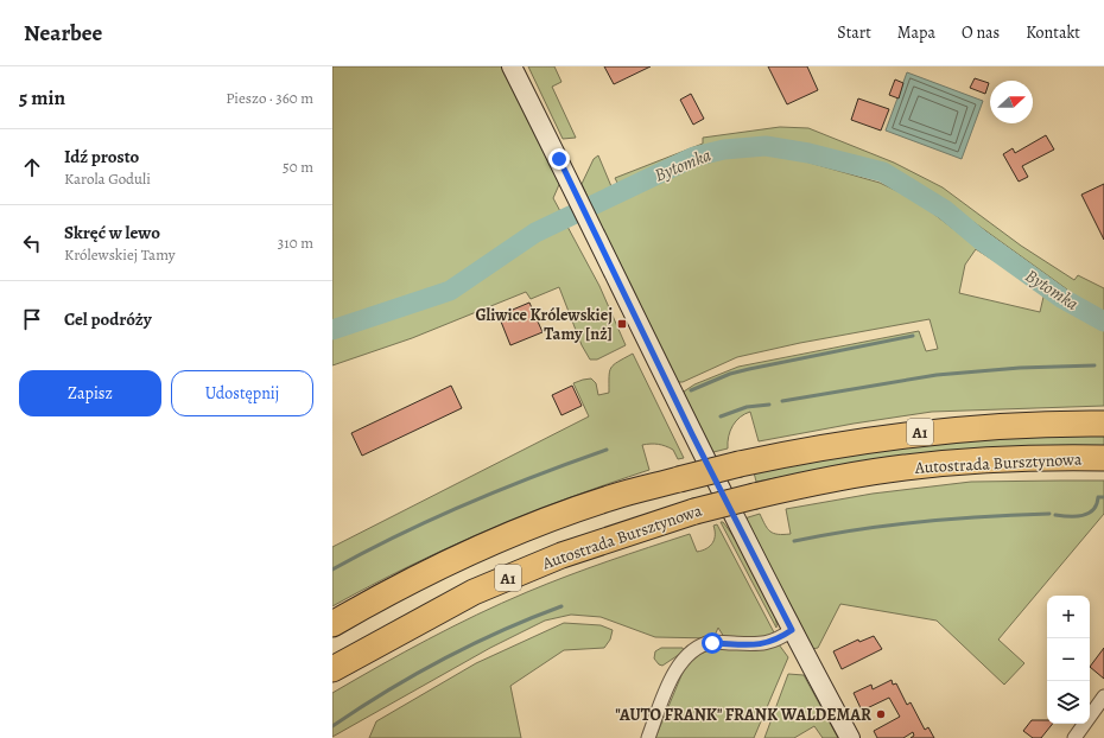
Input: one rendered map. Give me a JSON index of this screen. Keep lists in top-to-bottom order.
{
  "streets": {
    "highway": ["A1", "Autostrada Bursztynowa"]
  },
  "water": ["Bytomka"],
  "places": {
    "transit": ["Gliwice Królewskiej Tamy [nż]"],
    "other": ["\"AUTO FRANK\" FRANK WALDEMAR"]
  },
  "north": "right",
  "page": {
    "header": "Nearbee",
    "nav": [
      "Start",
      "Mapa",
      "O nas",
      "Kontakt"
    ],
    "heading": ["5 min", "Pieszo · 360 m"],
    "list": [
      ["Idź prosto", "Karola Goduli", "50 m"],
      ["Skręć w lewo", "Królewskiej Tamy", "310 m"],
      "Cel podróży"
    ],
    "buttons": ["Zapisz", "Udostępnij"],
    "map_buttons": ["+", "−"]
  }
}
